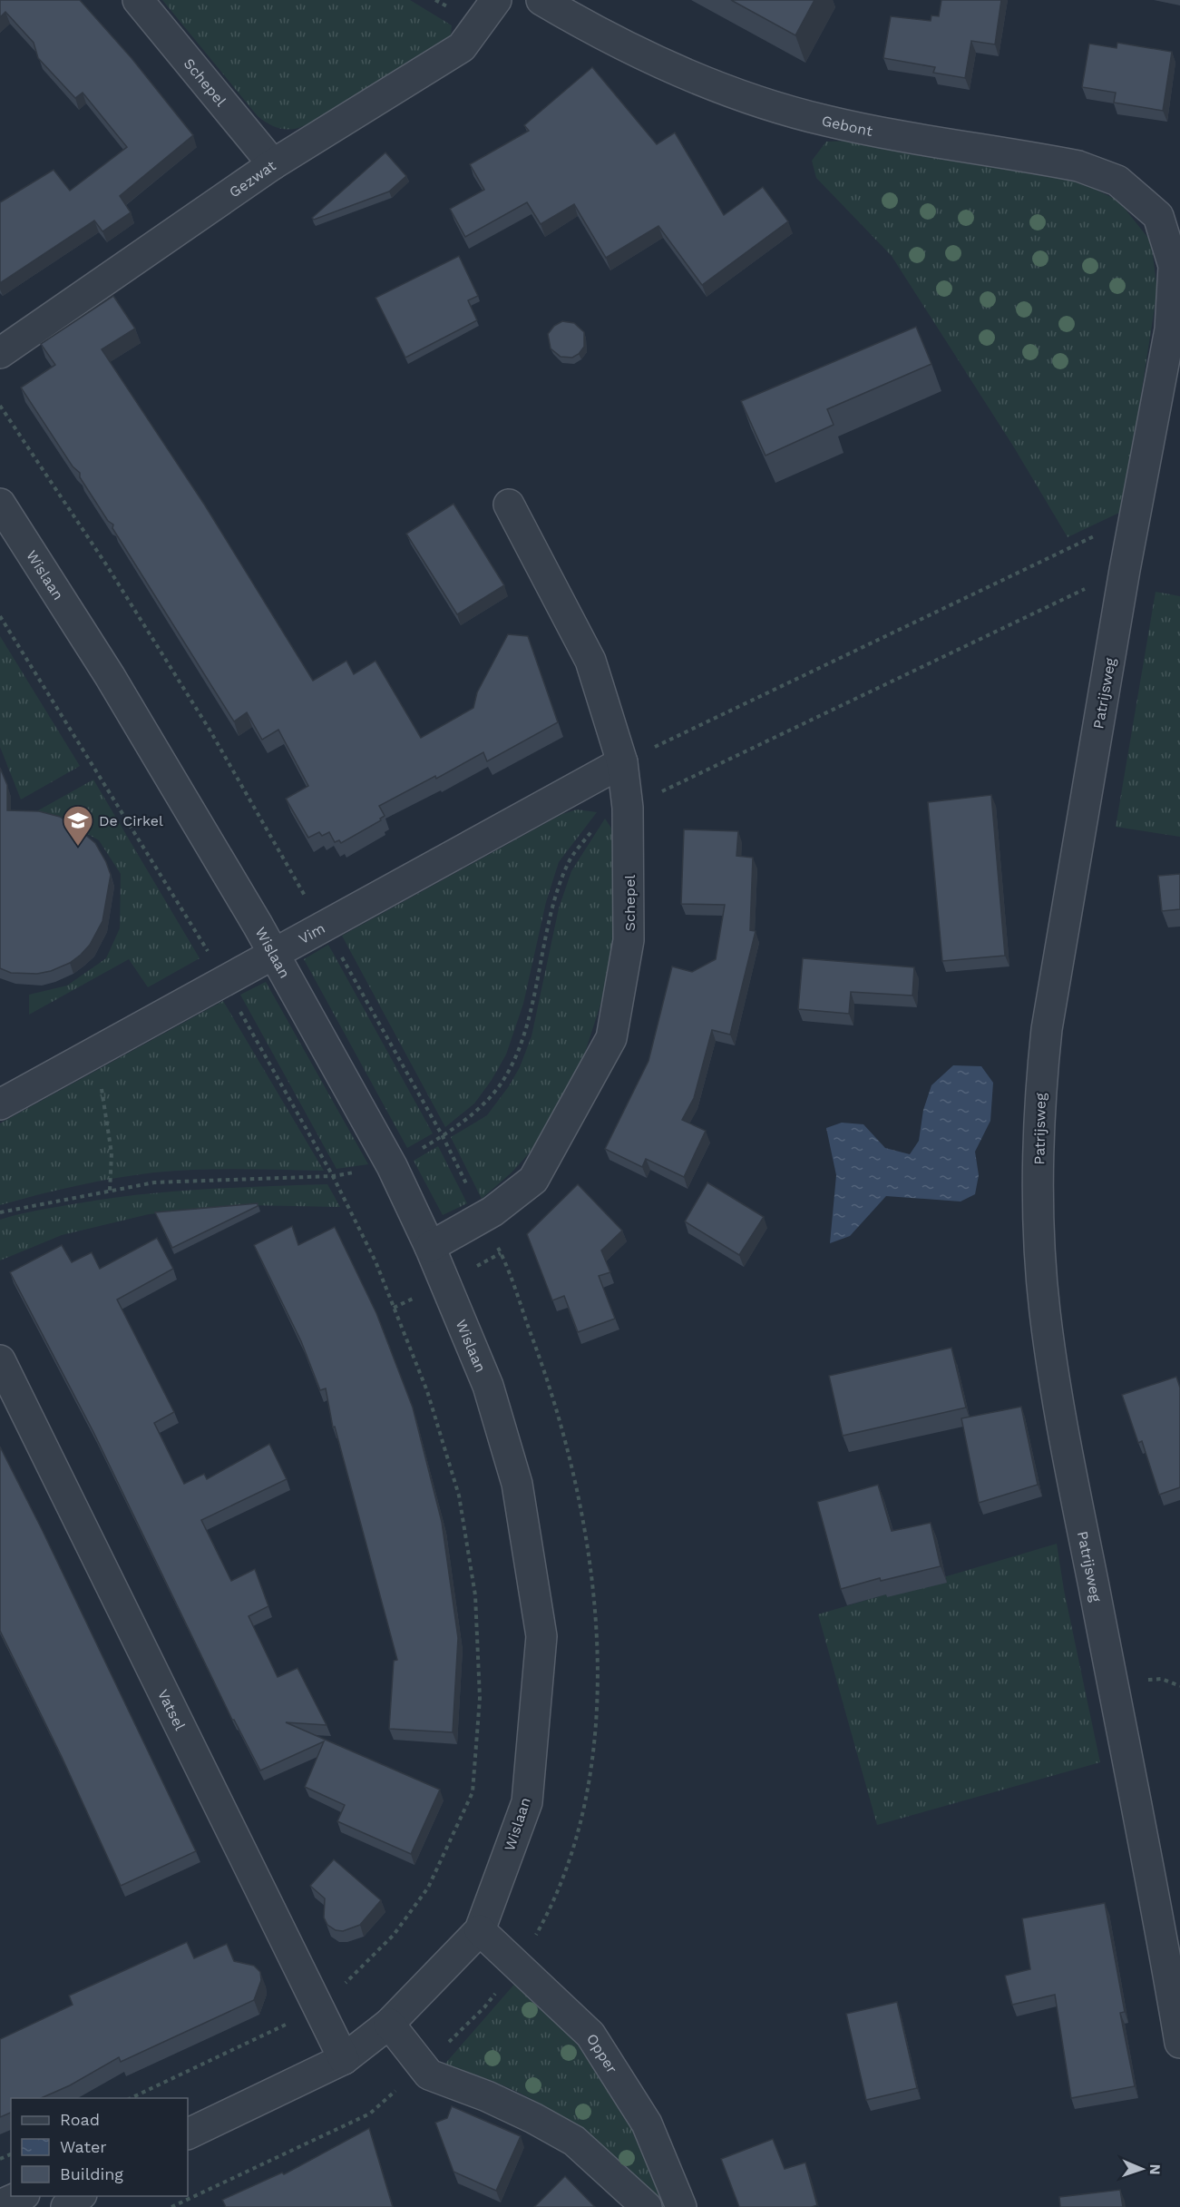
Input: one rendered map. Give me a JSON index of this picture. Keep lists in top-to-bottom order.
{
  "streets": {
    "street": [
      "Schepel",
      "Gebont",
      "Gezwat",
      "Wislaan",
      "Patrijsweg",
      "Vim",
      "Vatsel",
      "Opper"
    ]
  },
  "crossings": [
    ["Schepel", "Gezwat"],
    ["Schepel", "Wislaan"],
    ["Schepel", "Vim"],
    ["Gebont", "Patrijsweg"],
    ["Wislaan", "Vim"],
    ["Wislaan", "Vatsel"],
    ["Wislaan", "Opper"]
  ],
  "places": {
    "school or university": ["De Cirkel"]
  },
  "legend": ["Road", "Water", "Building"],
  "north": "right"
}
